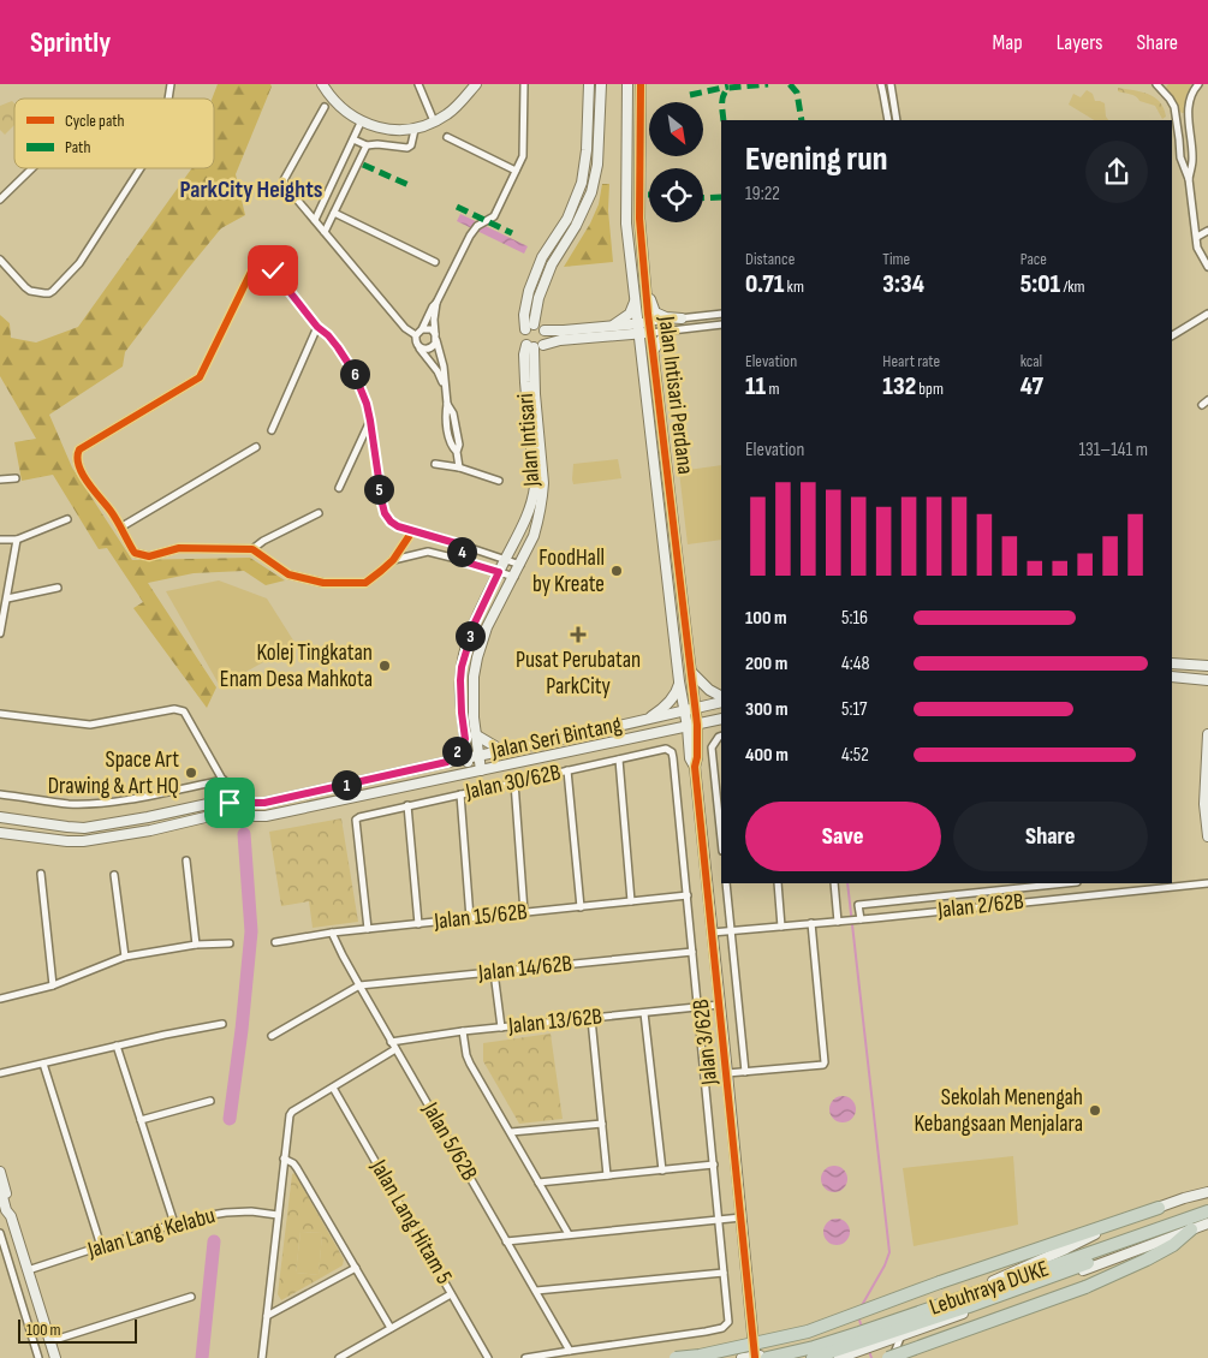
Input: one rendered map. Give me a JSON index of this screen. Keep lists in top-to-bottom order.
{
  "streets": {
    "highway": ["Lebuhraya DUKE"],
    "street": [
      "Jalan Intisari Perdana",
      "Jalan Intisari",
      "Jalan Seri Bintang",
      "Jalan 30/62B",
      "Jalan 2/62B",
      "Jalan 15/62B",
      "Jalan 14/62B",
      "Jalan 13/62B",
      "Jalan 3/62B",
      "Jalan 5/62B",
      "Jalan Lang Hitam 5",
      "Jalan Lang Kelabu"
    ]
  },
  "crossings": [
    ["Jalan Intisari Perdana", "Jalan Seri Bintang"],
    ["Jalan Intisari Perdana", "Jalan 3/62B"],
    ["Jalan Intisari", "Jalan Seri Bintang"],
    ["Jalan Seri Bintang", "Jalan 3/62B"],
    ["Jalan 30/62B", "Jalan 15/62B"],
    ["Jalan 30/62B", "Jalan 3/62B"],
    ["Jalan 2/62B", "Jalan 3/62B"],
    ["Jalan 15/62B", "Jalan 3/62B"],
    ["Jalan 15/62B", "Jalan 5/62B"],
    ["Jalan 14/62B", "Jalan 3/62B"],
    ["Jalan 14/62B", "Jalan 5/62B"],
    ["Jalan 13/62B", "Jalan 3/62B"],
    ["Jalan 13/62B", "Jalan 5/62B"],
    ["Jalan 3/62B", "Jalan 5/62B"],
    ["Jalan 3/62B", "Lebuhraya DUKE"]
  ],
  "districts": ["ParkCity Heights"],
  "places": {
    "other": [
      "FoodHall by Kreate",
      "Kolej Tingkatan Enam Desa Mahkota",
      "Space Art Drawing & Art HQ",
      "Sekolah Menengah Kebangsaan Menjalara"
    ],
    "health": ["Pusat Perubatan ParkCity"]
  },
  "legend": ["Cycle path", "Path"],
  "scale_bar": "100 m",
  "north": "bottom right",
  "page": {
    "header": "Sprintly",
    "nav": ["Map", "Layers", "Share"],
    "heading": ["Evening run", "19:22"],
    "stats": [
      ["Distance", "0.71 km"],
      ["Time", "3:34"],
      ["Pace", "5:01 /km"],
      ["Elevation", "11 m"],
      ["Heart rate", "132 bpm"],
      ["kcal", "47"]
    ],
    "pins": [
      "6",
      "5",
      "4",
      "3",
      "2",
      "1"
    ],
    "chart": ["Elevation", "131–141 m"],
    "list": [
      {
        "name": "100 m",
        "note": "5:16"
      },
      {
        "name": "200 m",
        "note": "4:48"
      },
      {
        "name": "300 m",
        "note": "5:17"
      },
      {
        "name": "400 m",
        "note": "4:52"
      }
    ],
    "buttons": ["Save", "Share"],
    "scale": "100 m"
  }
}
